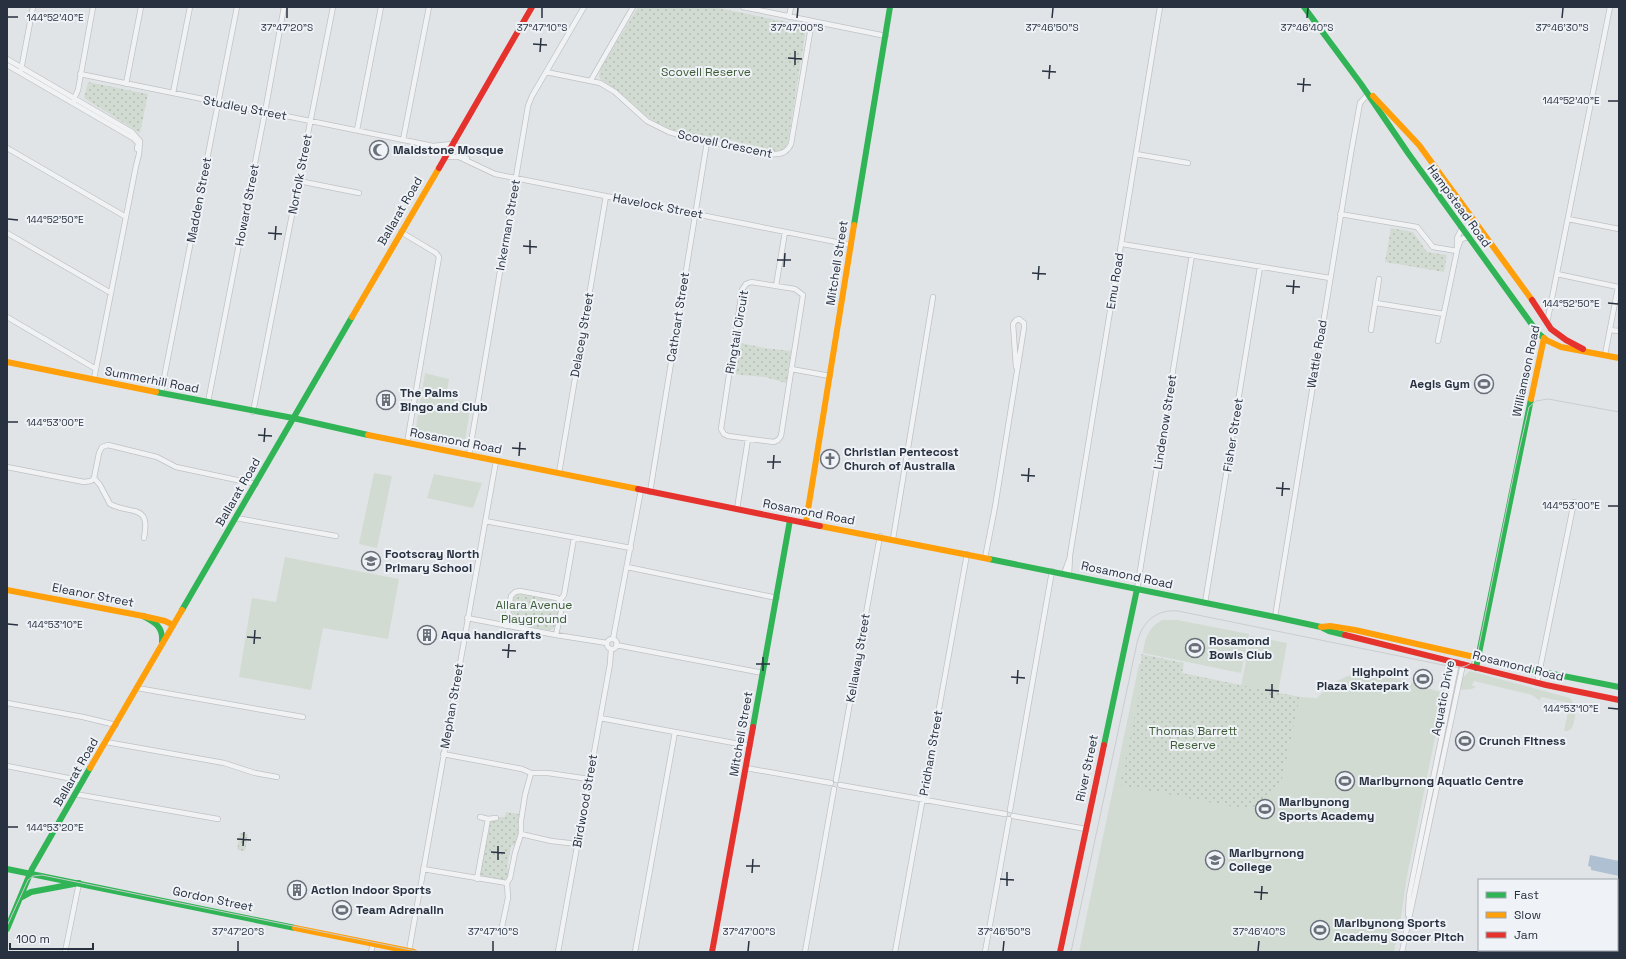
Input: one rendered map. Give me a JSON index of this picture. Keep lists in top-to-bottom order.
{
  "streets": {
    "main road": [
      "Hampstead Road",
      "Ballarat Road",
      "Mitchell Street",
      "Williamson Road",
      "Summerhill Road",
      "Rosamond Road",
      "Eleanor Street",
      "Aquatic Drive",
      "River Street",
      "Gordon Street"
    ],
    "street": [
      "Studley Street",
      "Scovell Crescent",
      "Norfolk Street",
      "Madden Street",
      "Howard Street",
      "Havelock Street",
      "Inkerman Street",
      "Emu Road",
      "Cathcart Street",
      "Ringtail Circuit",
      "Delacey Street",
      "Wattle Road",
      "Lindenow Street",
      "Fisher Street",
      "Kellaway Street",
      "Mephan Street",
      "Pridham Street",
      "Birdwood Street"
    ]
  },
  "crossings": [
    ["Studley Street", "Norfolk Street"],
    ["Studley Street", "Madden Street"],
    ["Studley Street", "Howard Street"],
    ["Studley Street", "Havelock Street"],
    ["Studley Street", "Ballarat Road"],
    ["Scovell Crescent", "Inkerman Street"],
    ["Scovell Crescent", "Cathcart Street"],
    ["Norfolk Street", "Summerhill Road"],
    ["Madden Street", "Summerhill Road"],
    ["Howard Street", "Summerhill Road"],
    ["Havelock Street", "Ballarat Road"],
    ["Havelock Street", "Inkerman Street"],
    ["Havelock Street", "Mitchell Street"],
    ["Havelock Street", "Cathcart Street"],
    ["Havelock Street", "Delacey Street"],
    ["Hampstead Road", "Wattle Road"],
    ["Hampstead Road", "Williamson Road"],
    ["Ballarat Road", "Summerhill Road"],
    ["Ballarat Road", "Rosamond Road"],
    ["Ballarat Road", "Eleanor Street"],
    ["Ballarat Road", "Gordon Street"],
    ["Inkerman Street", "Rosamond Road"],
    ["Mitchell Street", "Rosamond Road"],
    ["Emu Road", "Rosamond Road"],
    ["Cathcart Street", "Rosamond Road"],
    ["Delacey Street", "Rosamond Road"],
    ["Wattle Road", "Rosamond Road"],
    ["Williamson Road", "Rosamond Road"],
    ["Summerhill Road", "Rosamond Road"],
    ["Lindenow Street", "Rosamond Road"],
    ["Lindenow Street", "River Street"],
    ["Fisher Street", "Rosamond Road"],
    ["Rosamond Road", "Kellaway Street"],
    ["Rosamond Road", "Aquatic Drive"],
    ["Rosamond Road", "Mephan Street"],
    ["Rosamond Road", "Pridham Street"],
    ["Rosamond Road", "River Street"],
    ["Mephan Street", "Gordon Street"]
  ],
  "parks": ["Scovell Reserve", "Allara Avenue Playground", "Thomas Barrett Reserve"],
  "places": {
    "mosque": ["Maidstone Mosque"],
    "sports": [
      "Aegis Gym",
      "Rosamond Bowls Club",
      "Highpoint Plaza Skatepark",
      "Crunch Fitness",
      "Maribyrnong Aquatic Centre",
      "Maribynong Sports Academy",
      "Team Adrenalin",
      "Maribynong Sports Academy Soccer Pitch"
    ],
    "building": ["The Palms Bingo and Club", "Aqua handicrafts", "Action Indoor Sports"],
    "church": ["Christian Pentecost Church of Australia"],
    "school or university": ["Footscray North Primary School", "Maribyrnong College"]
  },
  "legend": ["Fast", "Slow", "Jam"],
  "scale_bar": "100 m",
  "coordinates": [
    "144°52'40\"E",
    "37°47'20\"S",
    "37°47'10\"S",
    "37°47'00\"S",
    "37°46'50\"S",
    "37°46'40\"S",
    "37°46'30\"S",
    "144°52'50\"E",
    "144°53'00\"E",
    "144°53'10\"E",
    "144°53'20\"E"
  ]
}
